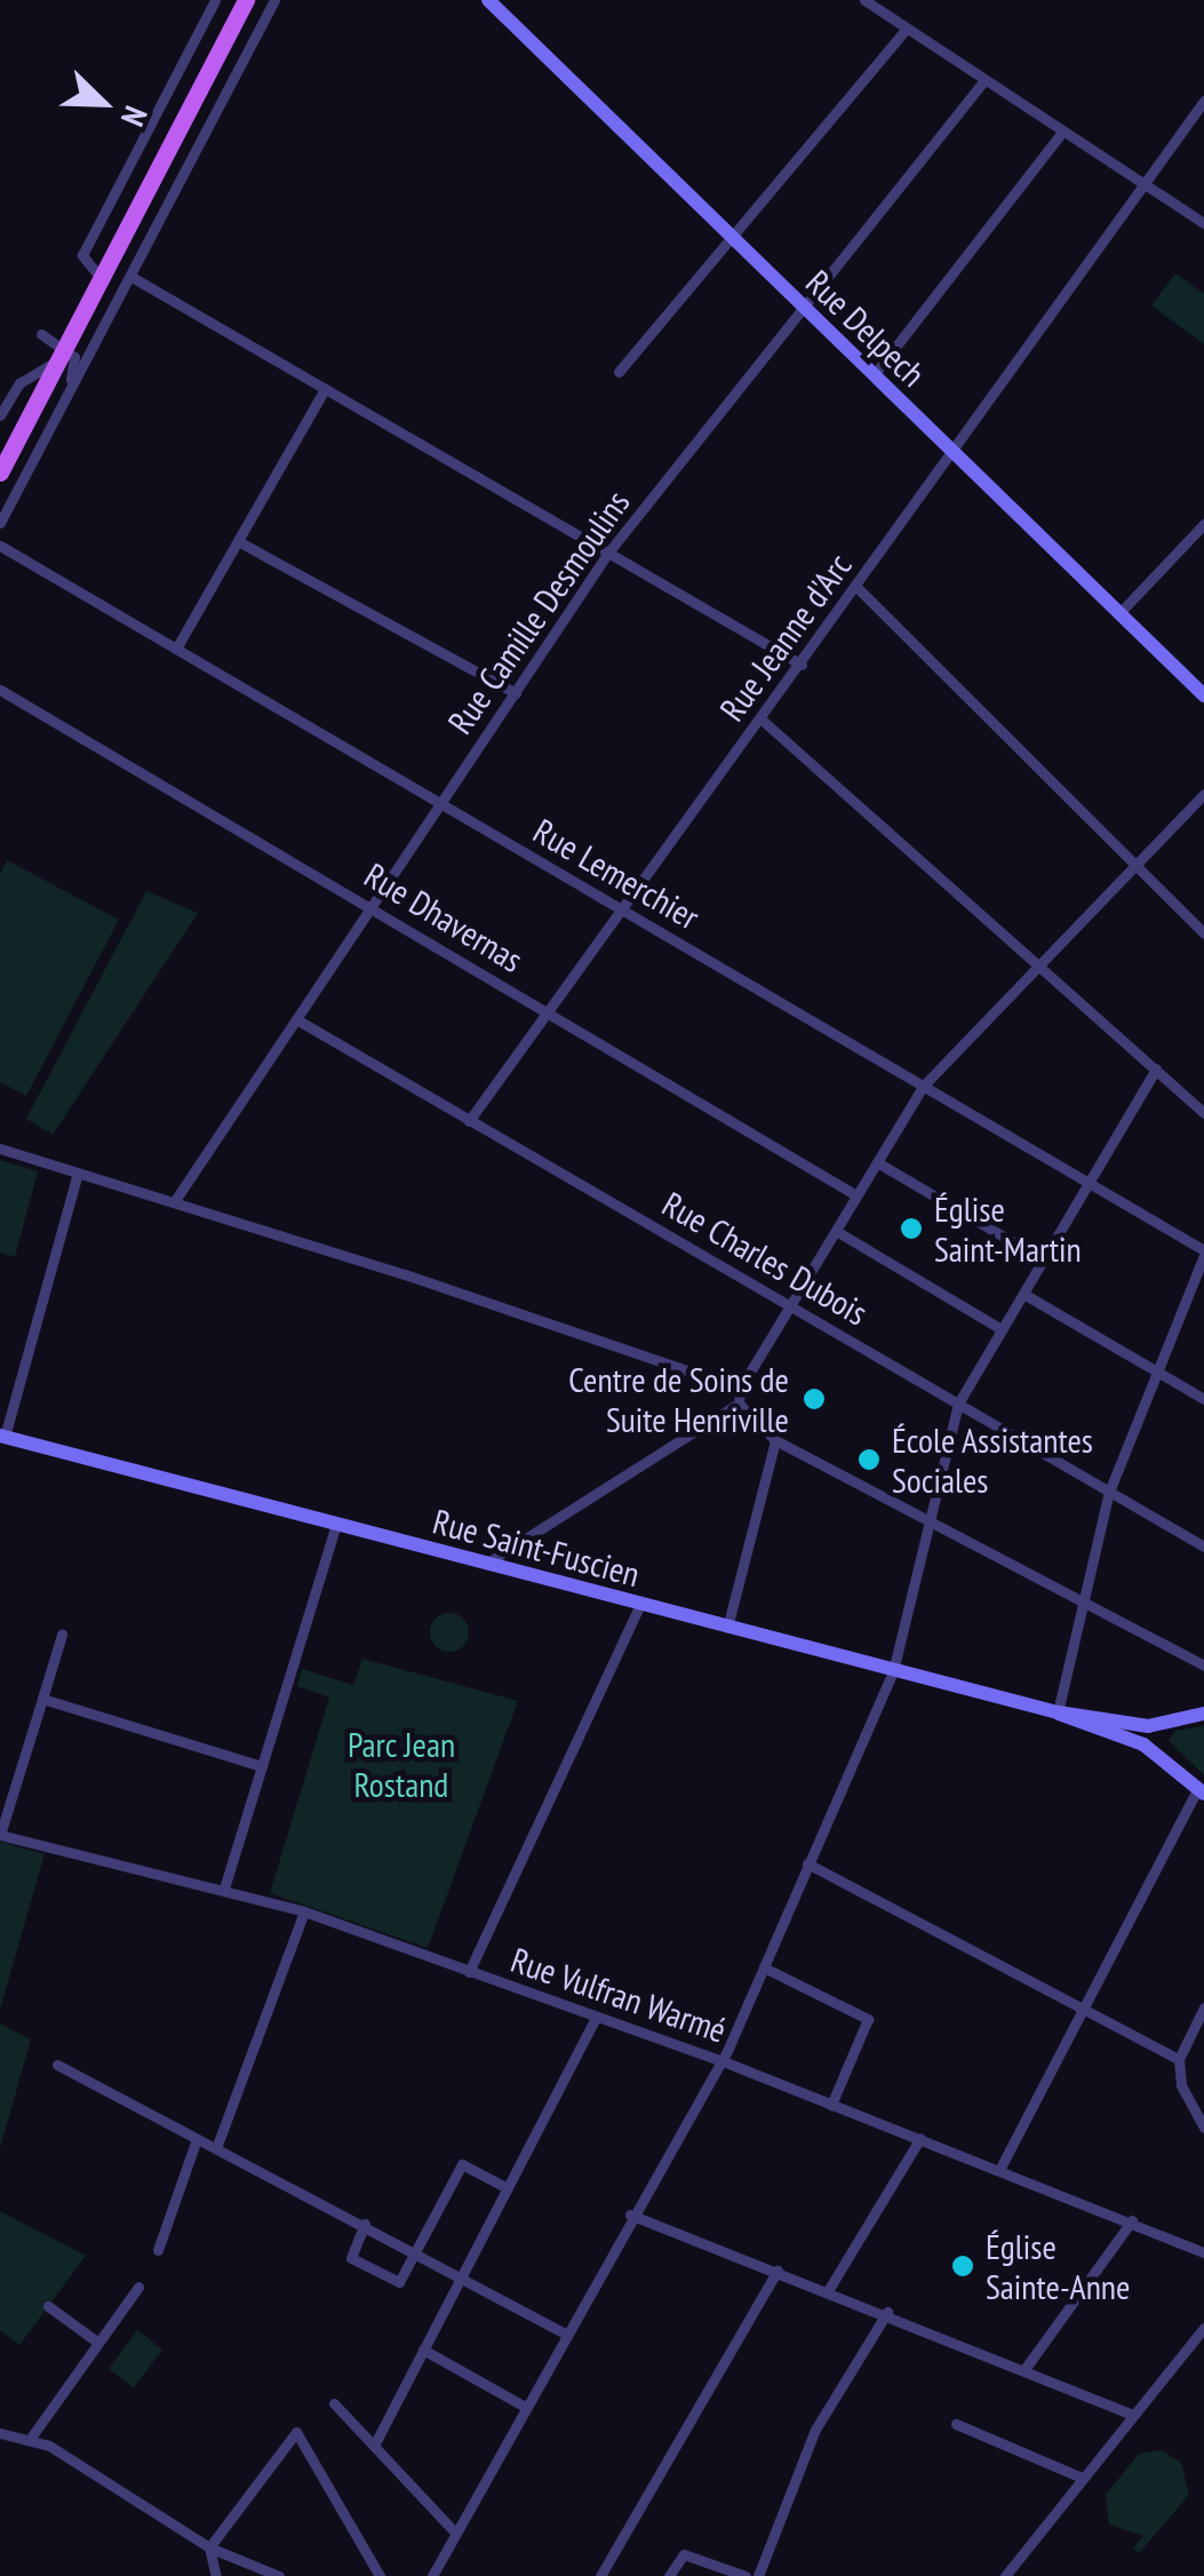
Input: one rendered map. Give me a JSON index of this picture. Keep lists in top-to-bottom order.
{
  "streets": {
    "main road": ["Rue Delpech", "Rue Saint-Fuscien"],
    "street": [
      "Rue Camille Desmoulins",
      "Rue Jeanne d'Arc",
      "Rue Lemerchier",
      "Rue Dhavernas",
      "Rue Charles Dubois",
      "Rue Vulfran Warmé"
    ]
  },
  "crossings": [
    ["Rue Delpech", "Rue Camille Desmoulins"],
    ["Rue Delpech", "Rue Jeanne d'Arc"],
    ["Rue Camille Desmoulins", "Rue Lemerchier"],
    ["Rue Camille Desmoulins", "Rue Dhavernas"],
    ["Rue Camille Desmoulins", "Rue Charles Dubois"],
    ["Rue Jeanne d'Arc", "Rue Lemerchier"],
    ["Rue Jeanne d'Arc", "Rue Dhavernas"],
    ["Rue Jeanne d'Arc", "Rue Charles Dubois"]
  ],
  "parks": ["Parc Jean Rostand"],
  "places": [
    "Église Saint-Martin",
    "Centre de Soins de Suite Henriville",
    "École Assistantes Sociales",
    "Église Sainte-Anne"
  ],
  "north": "bottom right"
}
